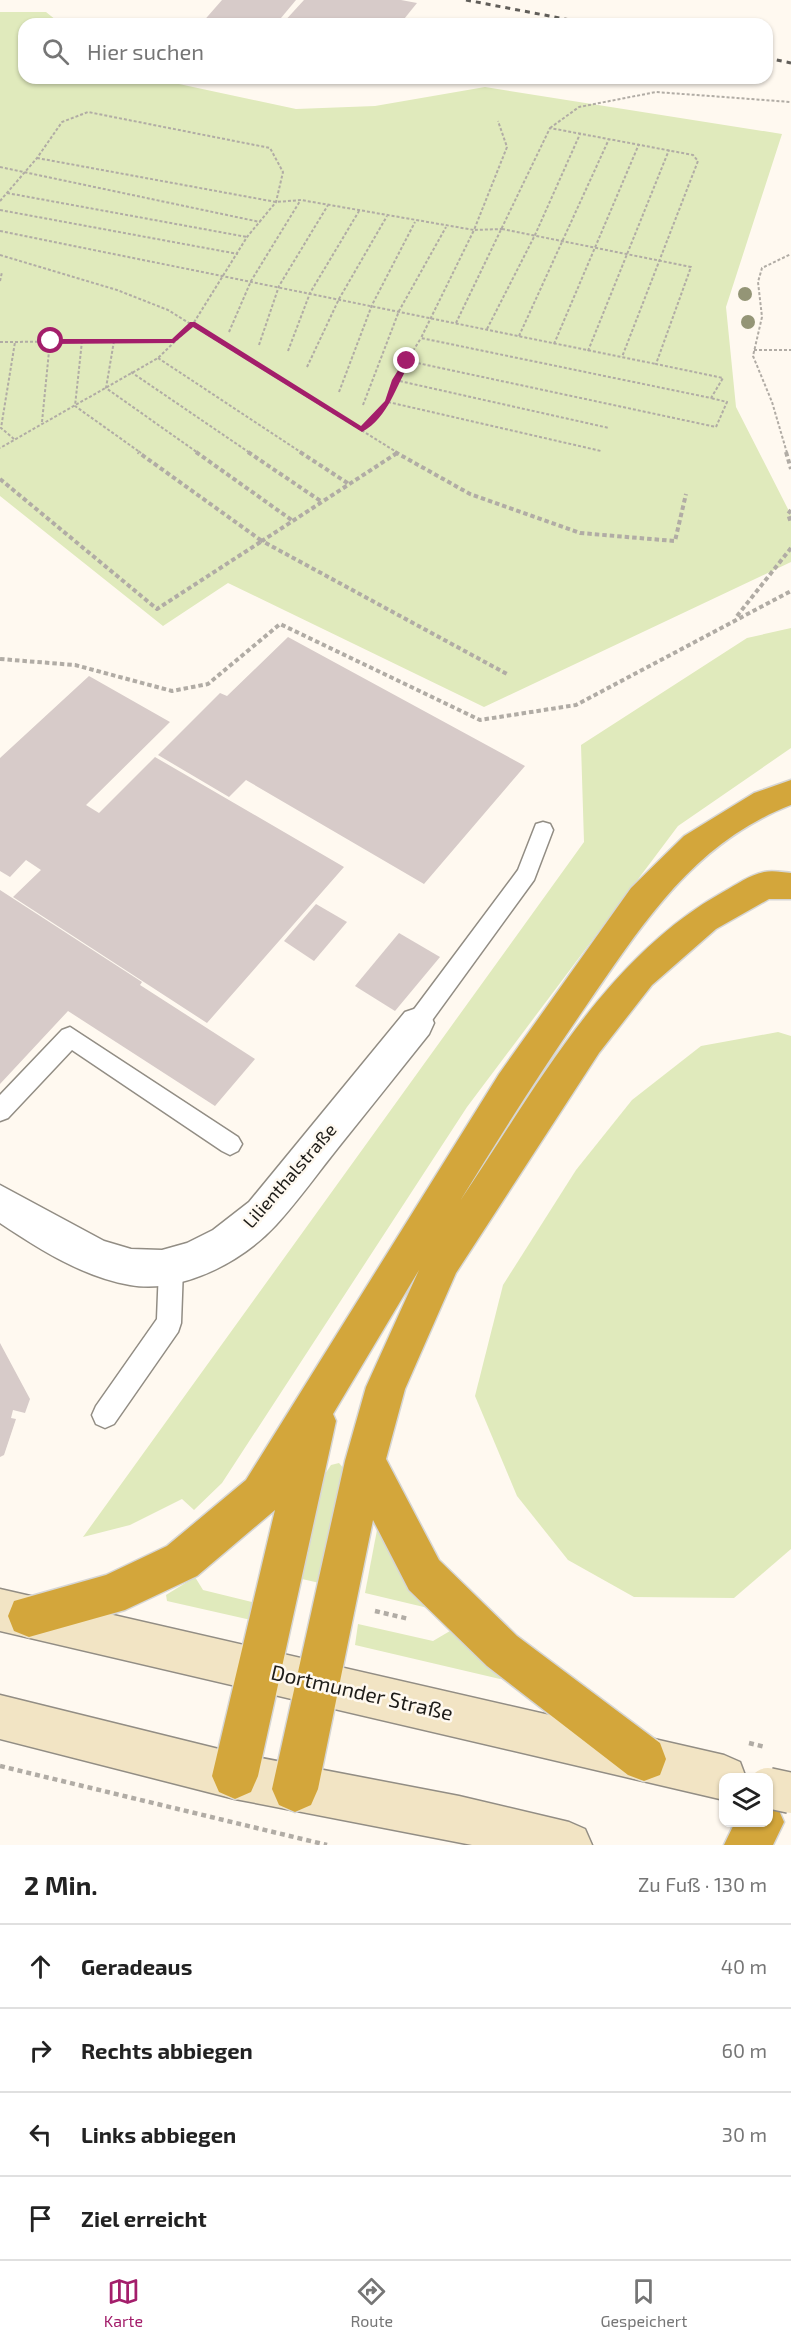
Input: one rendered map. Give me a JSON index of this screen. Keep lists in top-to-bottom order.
{
  "streets": {
    "main road": ["Dortmunder Straße"],
    "street": ["Lilienthalstraße"]
  },
  "page": {
    "search": "Hier suchen",
    "heading": ["2 Min.", "Zu Fuß · 130 m"],
    "list": [
      ["Geradeaus", "40 m"],
      ["Rechts abbiegen", "60 m"],
      ["Links abbiegen", "30 m"],
      "Ziel erreicht"
    ],
    "nav": ["Karte", "Route", "Gespeichert"]
  }
}
